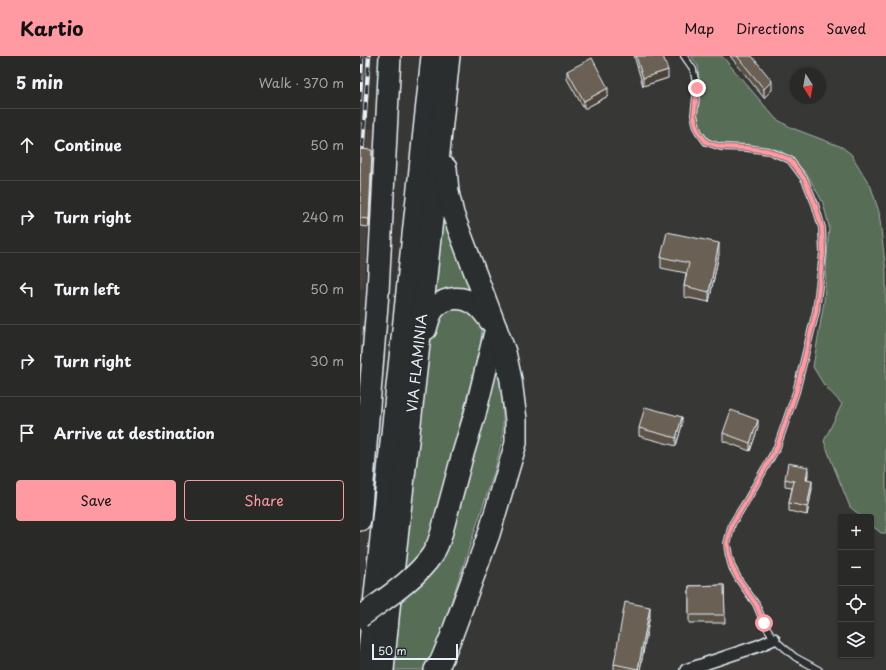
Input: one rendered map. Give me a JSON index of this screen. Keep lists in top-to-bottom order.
{
  "streets": {
    "highway": ["VIA FLAMINIA"]
  },
  "scale_bar": "50 m",
  "north": "bottom",
  "page": {
    "header": "Kartio",
    "nav": ["Map", "Directions", "Saved"],
    "heading": ["5 min", "Walk · 370 m"],
    "list": [
      ["Continue", "50 m"],
      ["Turn right", "240 m"],
      ["Turn left", "50 m"],
      ["Turn right", "30 m"],
      "Arrive at destination"
    ],
    "buttons": ["Save", "Share"],
    "map_buttons": ["+", "−"],
    "scale": "50 m"
  }
}
